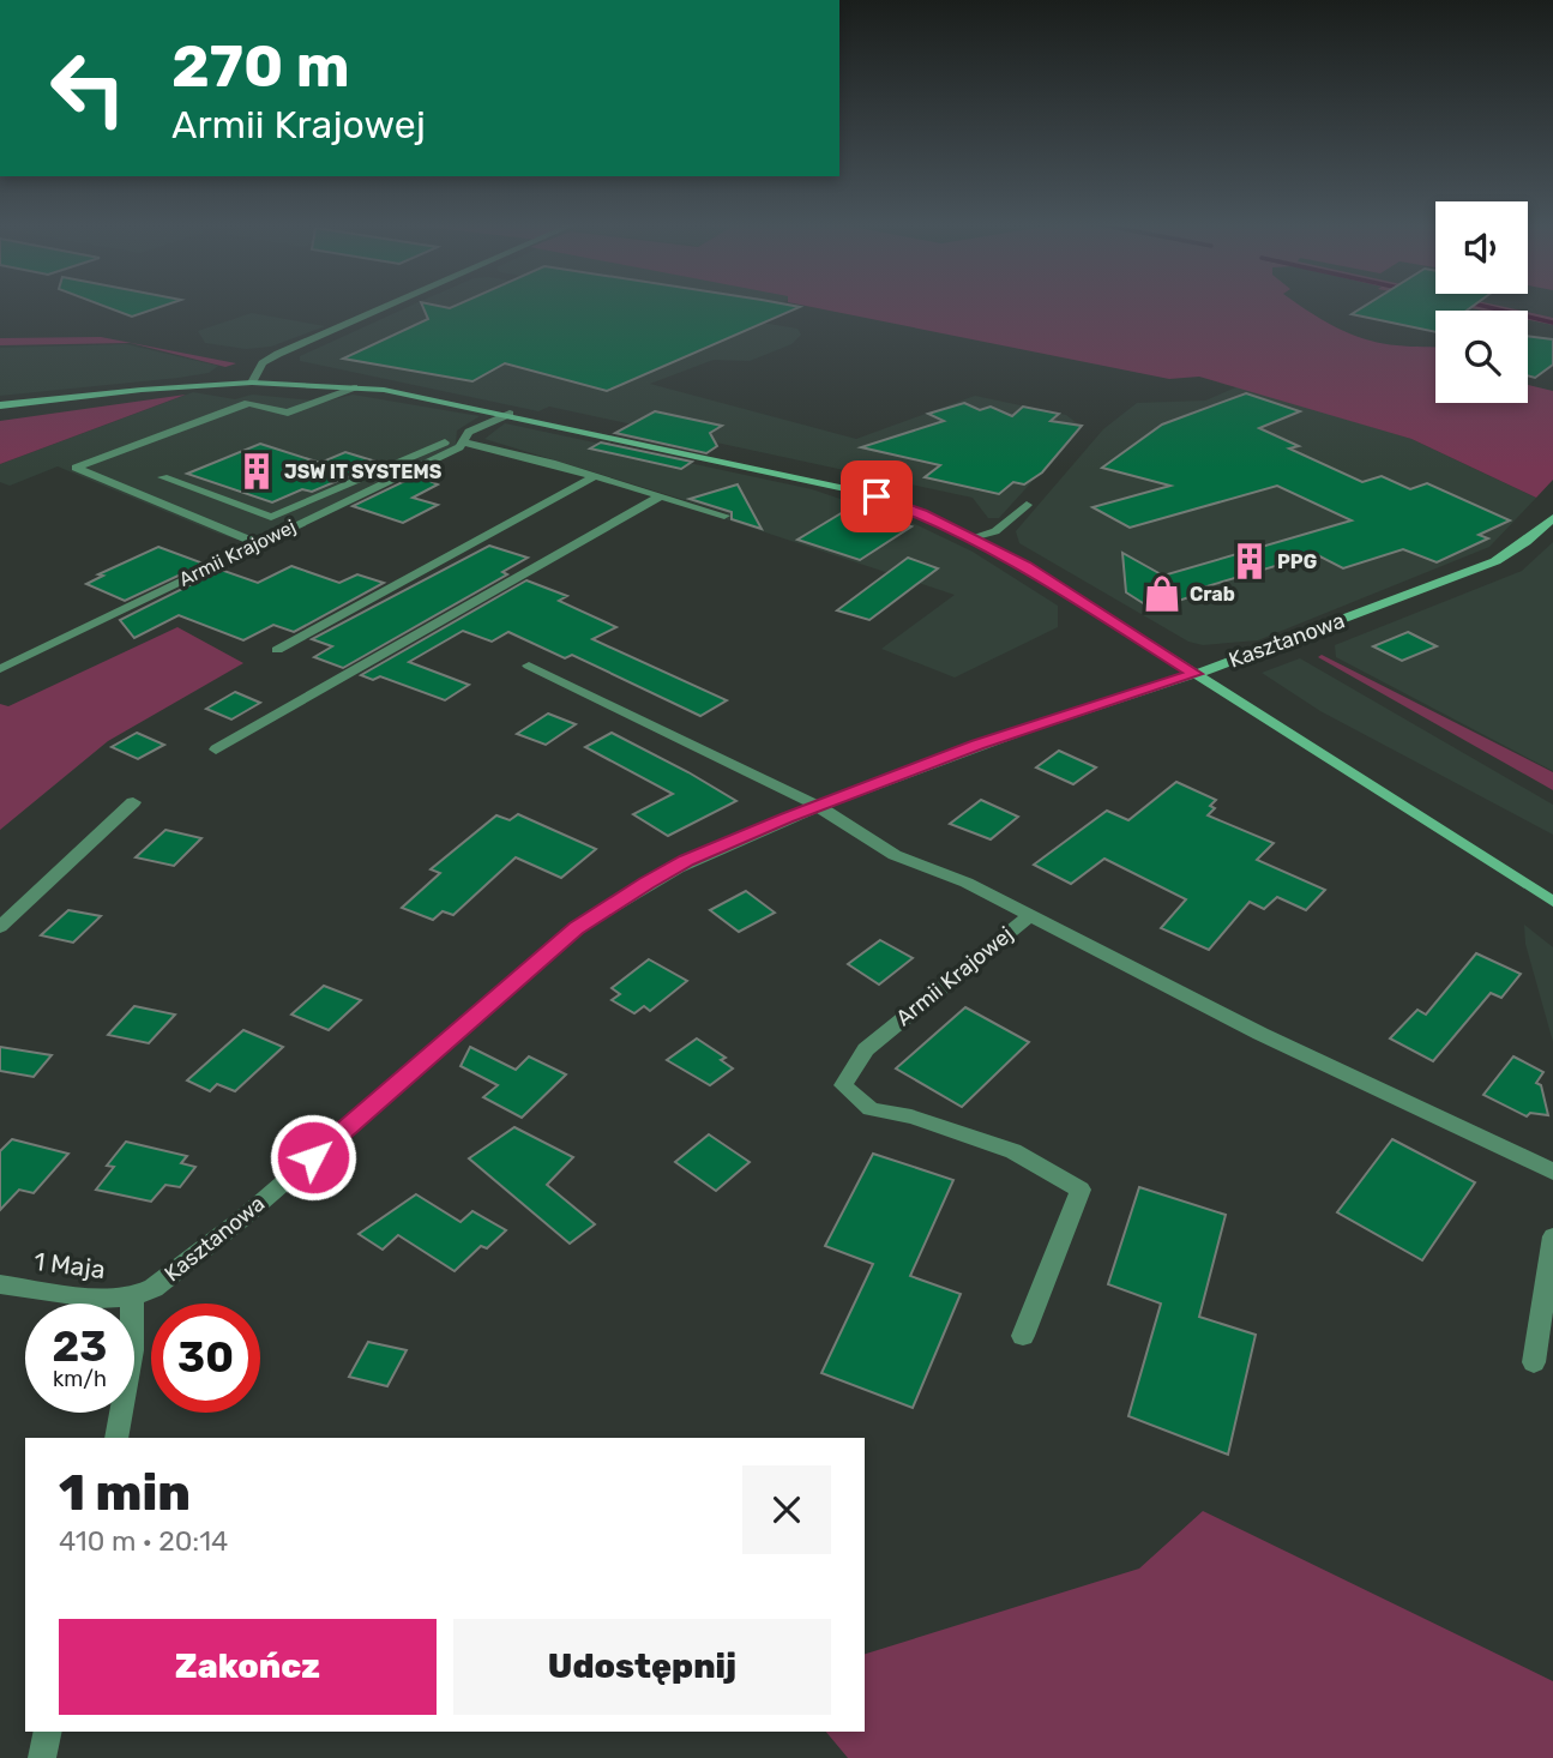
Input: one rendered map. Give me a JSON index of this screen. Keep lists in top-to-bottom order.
{
  "streets": {
    "street": ["Armii Krajowej", "Kasztanowa", "1 Maja"]
  },
  "crossings": [
    ["Kasztanowa", "1 Maja"]
  ],
  "places": {
    "building": ["JSW IT SYSTEMS", "PPG"],
    "shop": ["Crab"]
  },
  "page": {
    "turn": ["270 m", "Armii Krajowej"],
    "speed": "23 km/h",
    "limit": "30",
    "heading": ["1 min", "410 m · 20:14"],
    "buttons": ["Zakończ", "Udostępnij"]
  }
}
